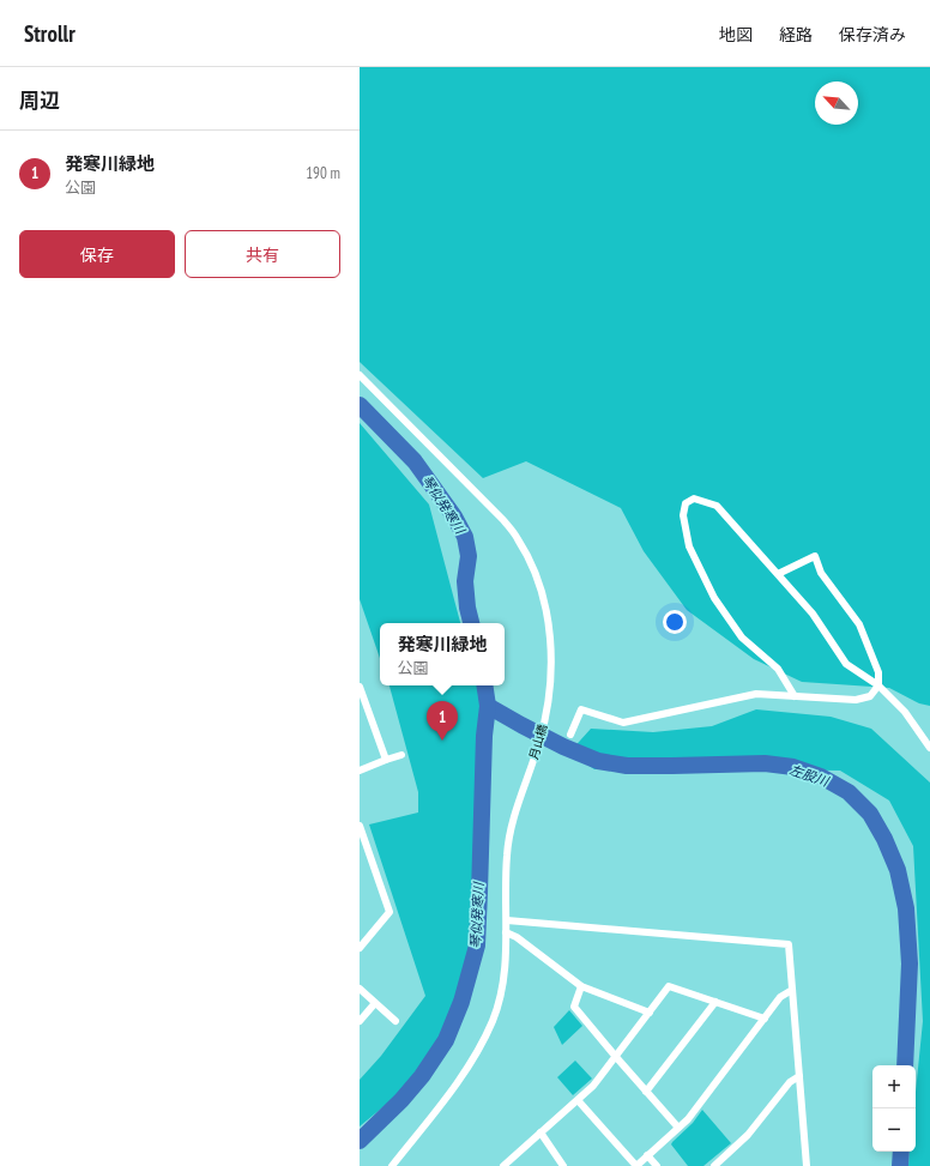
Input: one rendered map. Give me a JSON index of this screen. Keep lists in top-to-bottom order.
{
  "streets": {
    "street": ["月山橋"]
  },
  "water": ["琴似発寒川", "左股川"],
  "north": "top left",
  "page": {
    "header": "Strollr",
    "nav": ["地図", "経路", "保存済み"],
    "heading": "周辺",
    "list": [
      {
        "mark": "1",
        "name": "発寒川緑地",
        "note": "公園",
        "value": "190 m"
      }
    ],
    "buttons": ["保存", "共有"],
    "popup": ["発寒川緑地", "公園"],
    "pins": "1",
    "map_buttons": ["+", "−"]
  }
}
